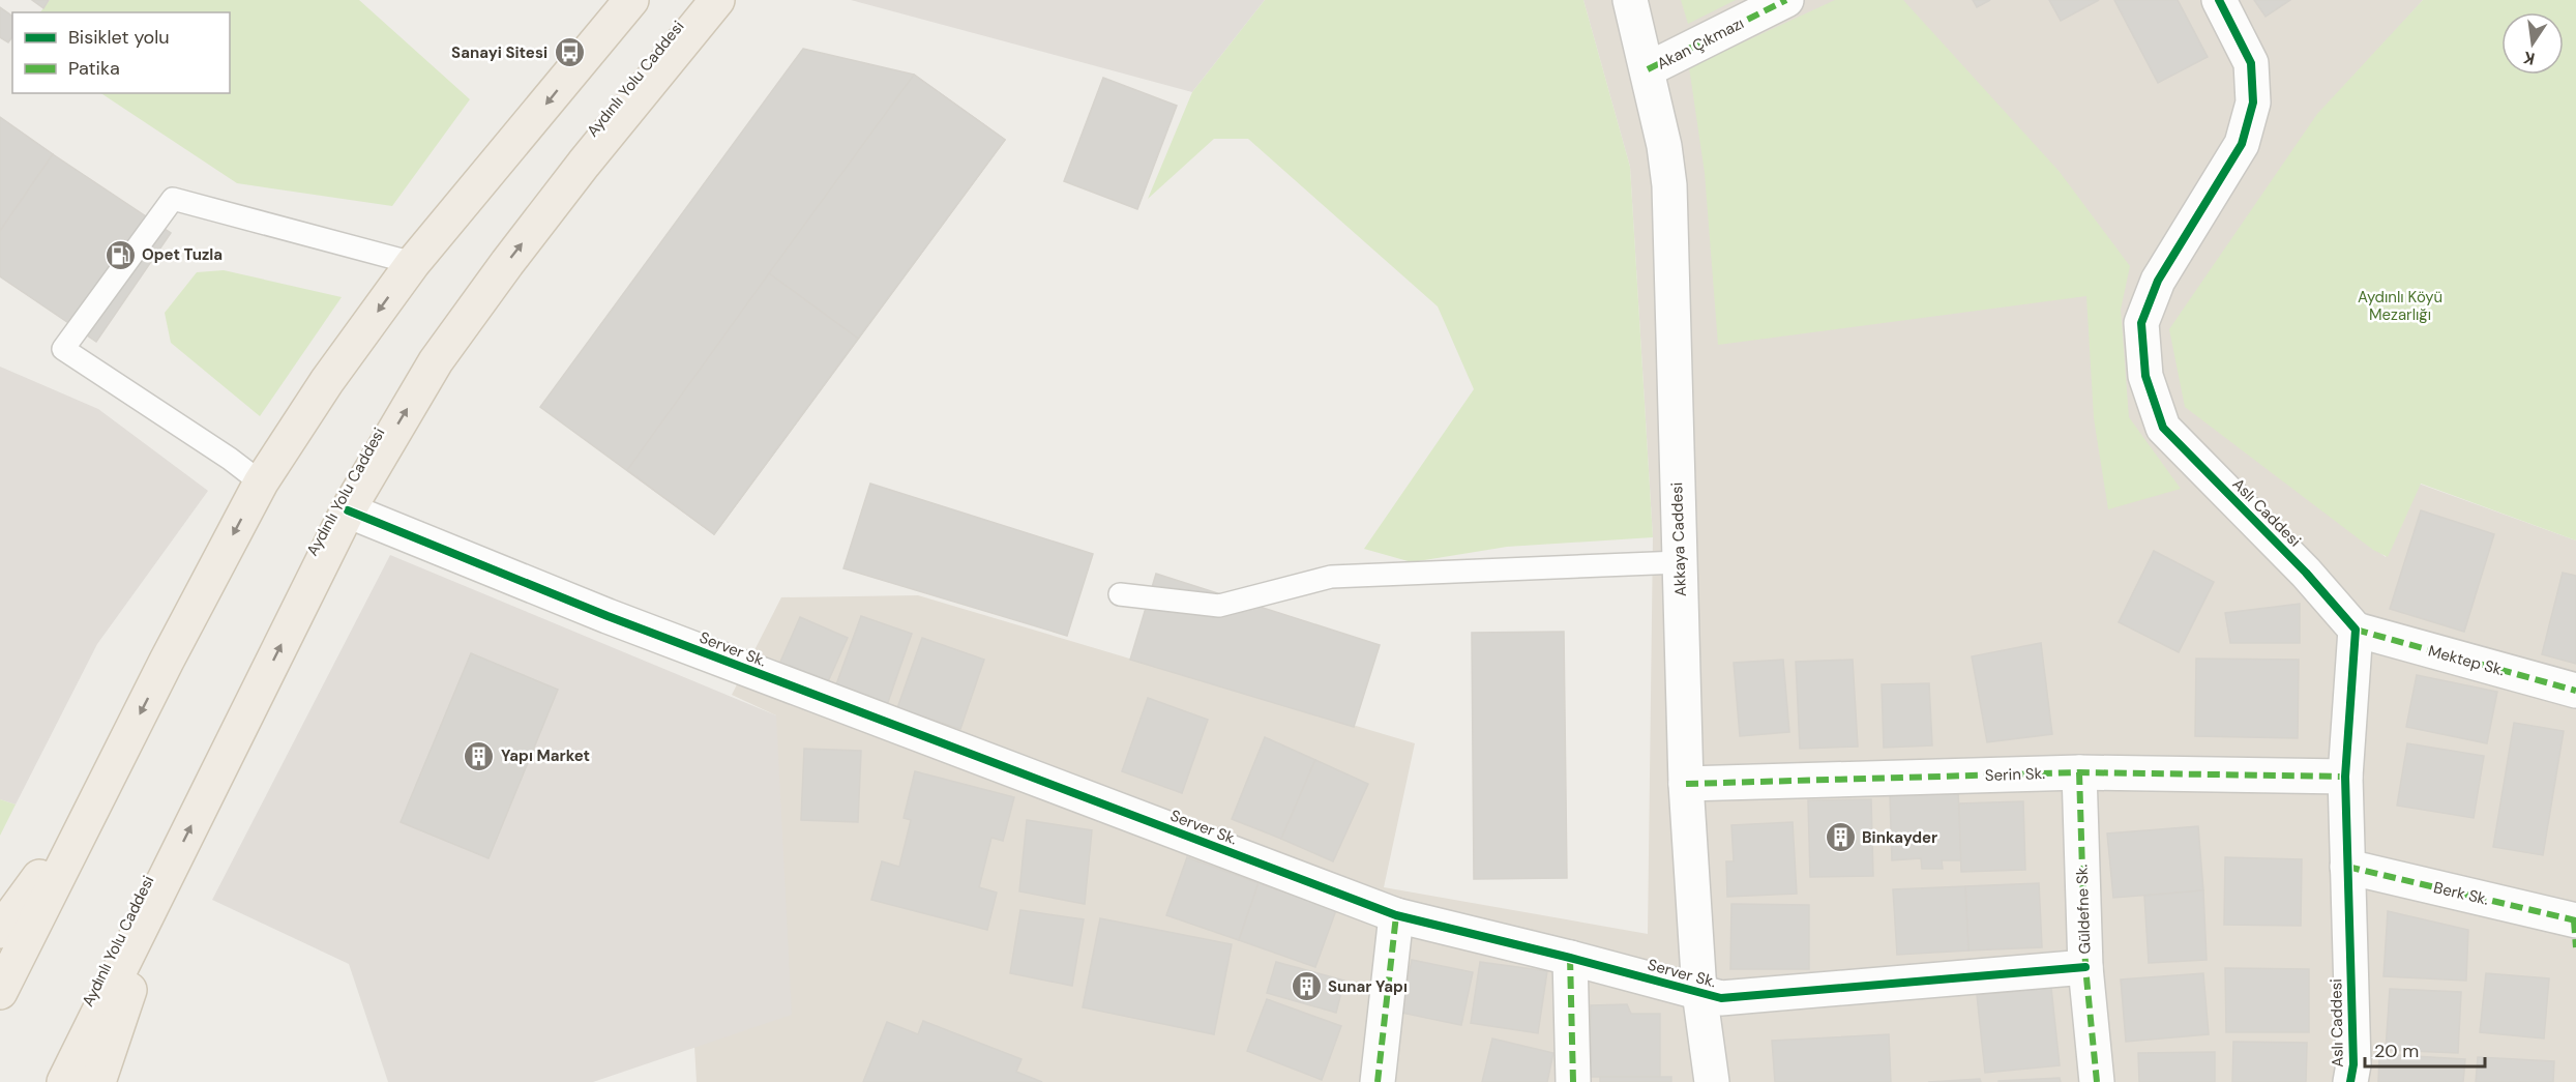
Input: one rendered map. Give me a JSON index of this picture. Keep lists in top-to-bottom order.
{
  "streets": {
    "main road": ["Aydınlı Yolu Caddesi"],
    "street": [
      "Akan Çıkmazı",
      "Aslı Caddesi",
      "Akkaya Caddesi",
      "Server Sk.",
      "Mektep Sk.",
      "Serin Sk.",
      "Berk Sk.",
      "Güldefne Sk."
    ]
  },
  "crossings": [
    ["Akan Çıkmazı", "Akkaya Caddesi"],
    ["Aydınlı Yolu Caddesi", "Server Sk."],
    ["Aslı Caddesi", "Mektep Sk."],
    ["Aslı Caddesi", "Serin Sk."],
    ["Aslı Caddesi", "Berk Sk."],
    ["Akkaya Caddesi", "Server Sk."],
    ["Akkaya Caddesi", "Serin Sk."],
    ["Server Sk.", "Güldefne Sk."],
    ["Serin Sk.", "Güldefne Sk."]
  ],
  "parks": ["Aydınlı Köyü Mezarlığı"],
  "places": {
    "bus stop": ["Sanayi Sitesi"],
    "fuel station": ["Opet Tuzla"],
    "building": ["Yapı Market", "Binkayder", "Sunar Yapı"]
  },
  "legend": ["Bisiklet yolu", "Patika"],
  "scale_bar": "20 m",
  "north": "bottom"
}
